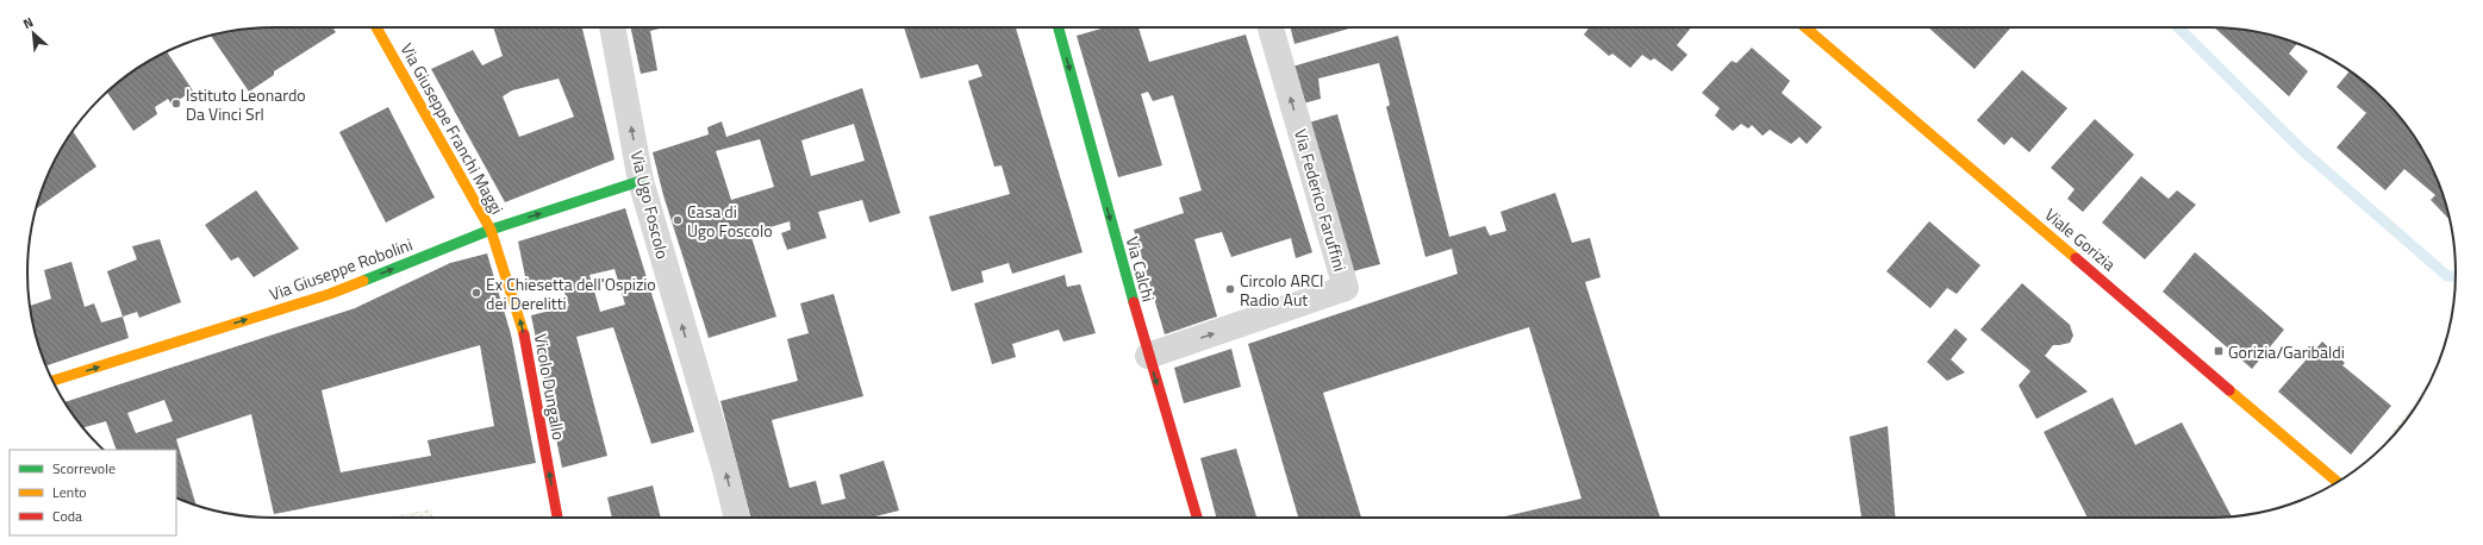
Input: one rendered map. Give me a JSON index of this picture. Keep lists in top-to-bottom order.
{
  "streets": {
    "street": [
      "Via Giuseppe Franchi Maggi",
      "Via Federico Faruffini",
      "Via Ugo Foscolo",
      "Viale Gorizia",
      "Via Giuseppe Robolini",
      "Via Calchi",
      "Vicolo Dungallo"
    ]
  },
  "crossings": [
    ["Via Giuseppe Franchi Maggi", "Via Giuseppe Robolini"],
    ["Via Giuseppe Franchi Maggi", "Vicolo Dungallo"],
    ["Via Federico Faruffini", "Via Calchi"],
    ["Via Ugo Foscolo", "Via Giuseppe Robolini"],
    ["Via Giuseppe Robolini", "Vicolo Dungallo"]
  ],
  "one_way": [
    "Via Ugo Foscolo",
    "Via Giuseppe Robolini",
    "Via Calchi",
    "Vicolo Dungallo"
  ],
  "places": {
    "other": [
      "Istituto Leonardo Da Vinci Srl",
      "Casa di Ugo Foscolo",
      "Circolo ARCI Radio Aut",
      "Ex Chiesetta dell'Ospizio dei Derelitti"
    ],
    "transit": ["Gorizia/Garibaldi"]
  },
  "legend": ["Scorrevole", "Lento", "Coda"],
  "north": "top left"
}
